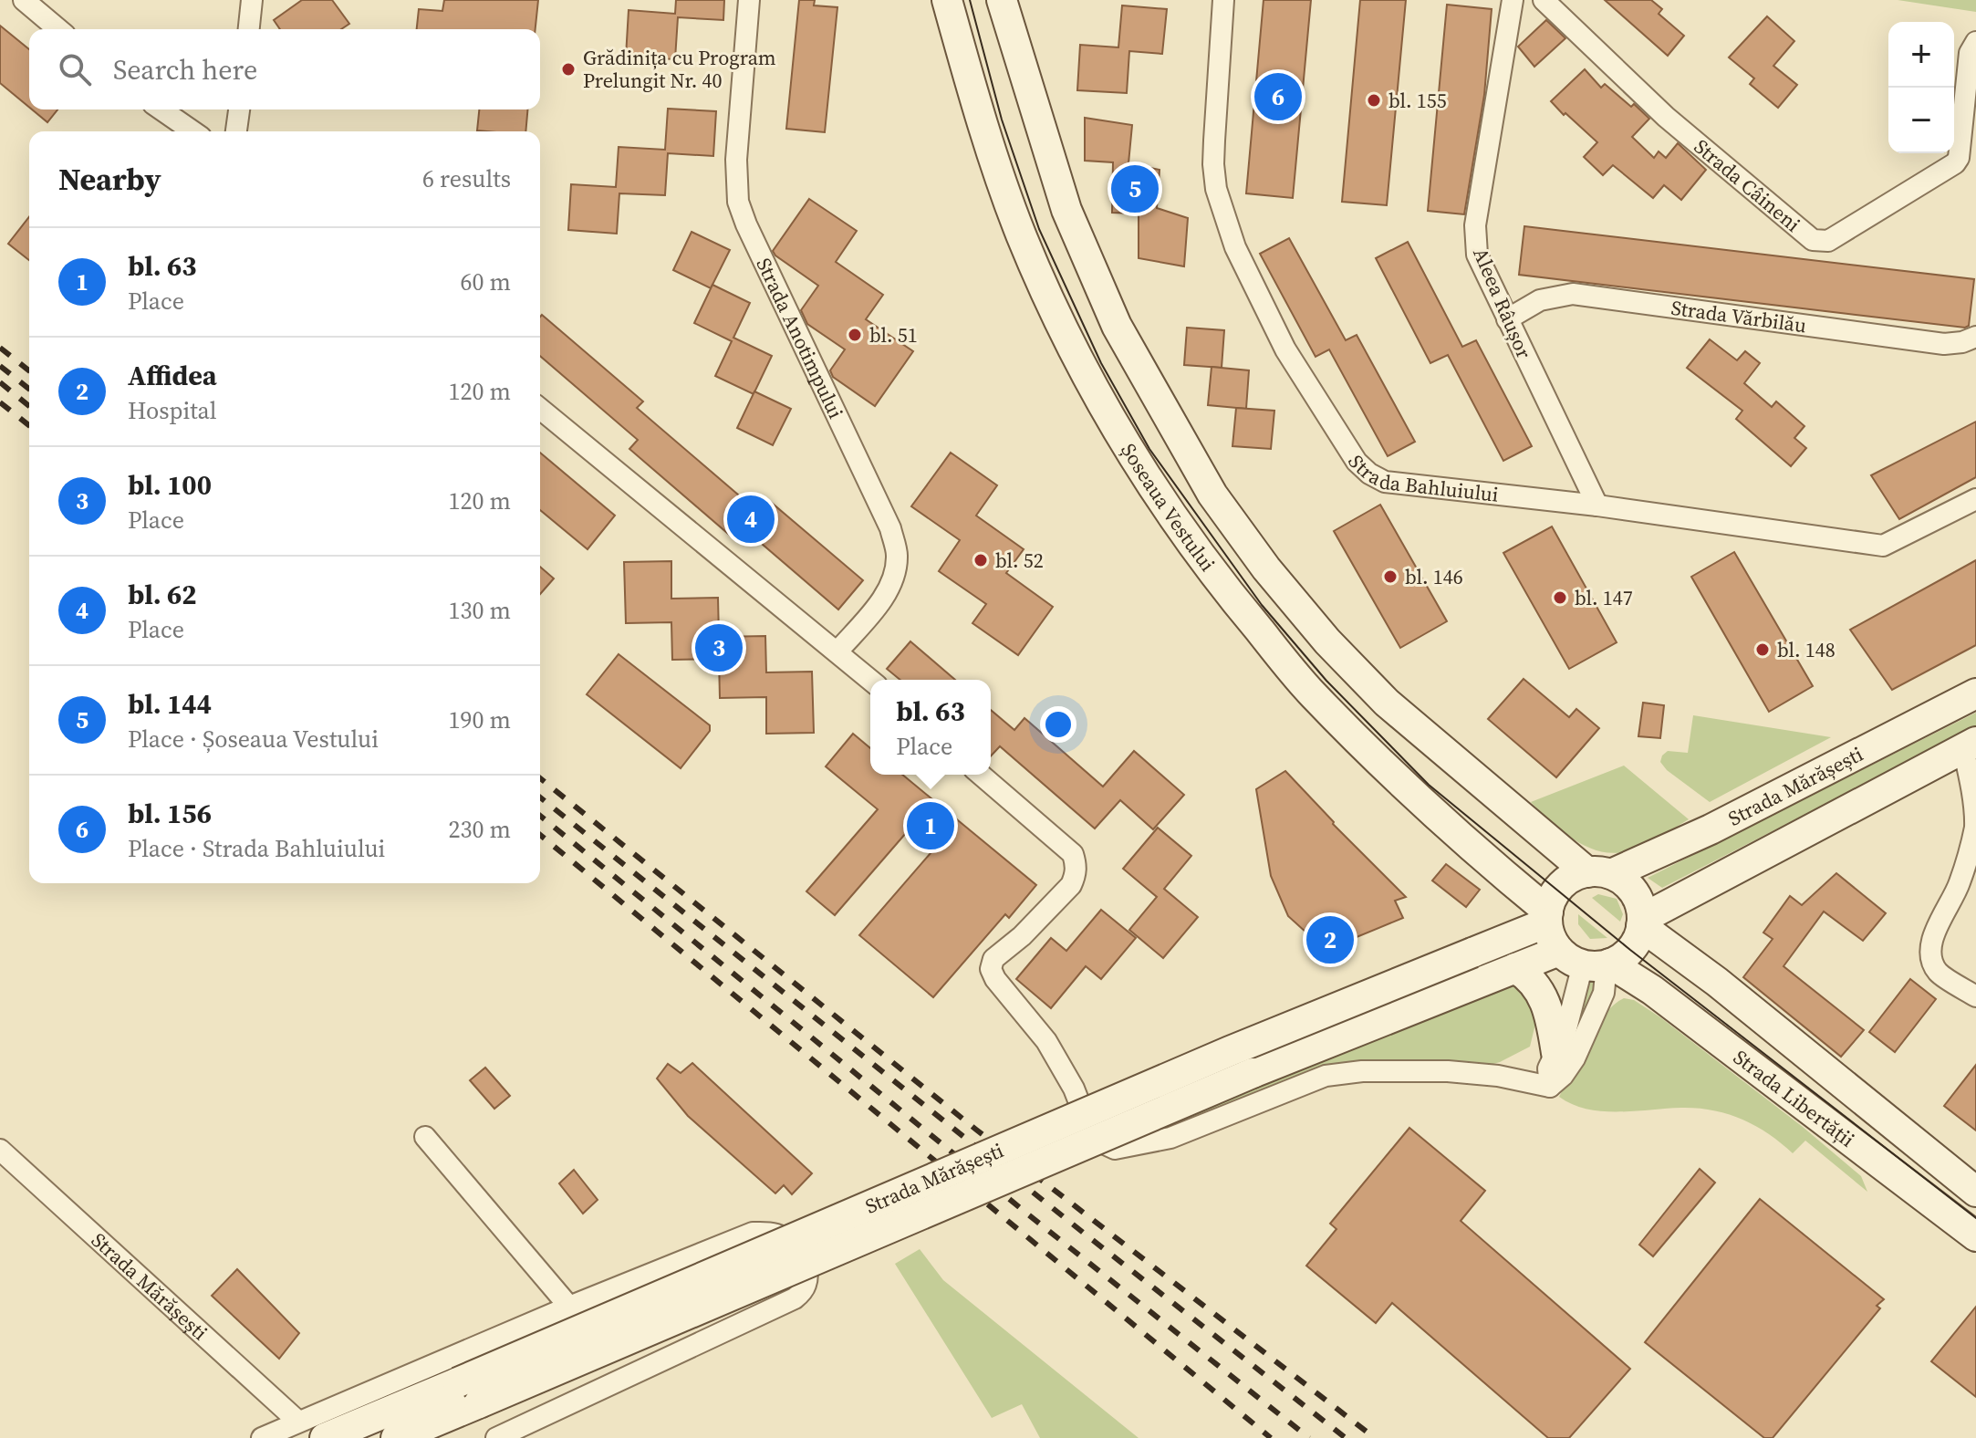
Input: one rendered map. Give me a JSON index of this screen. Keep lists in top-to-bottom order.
{
  "streets": {
    "main road": ["Șoseaua Vestului", "Strada Mărășești", "Strada Libertății"],
    "street": [
      "Strada Câineni",
      "Aleea Râușor",
      "Strada Vărbilău",
      "Strada Anotimpului",
      "Strada Bahluiului"
    ]
  },
  "crossings": [
    ["Aleea Râușor", "Strada Vărbilău"],
    ["Aleea Râușor", "Strada Bahluiului"],
    ["Șoseaua Vestului", "Strada Mărășești"],
    ["Șoseaua Vestului", "Strada Libertății"],
    ["Strada Mărășești", "Strada Libertății"]
  ],
  "places": [
    "Grădinița cu Program Prelungit Nr. 40",
    "bl. 155",
    "bl. 51",
    "bl. 52",
    "bl. 146",
    "bl. 147",
    "bl. 148"
  ],
  "page": {
    "map_buttons": ["+", "−"],
    "search": "Search here",
    "pins": [
      "6",
      "5",
      "4",
      "3",
      "1",
      "2"
    ],
    "heading": ["Nearby", "6 results"],
    "list": [
      {
        "mark": "1",
        "name": "bl. 63",
        "note": "Place",
        "value": "60 m"
      },
      {
        "mark": "2",
        "name": "Affidea",
        "note": "Hospital",
        "value": "120 m"
      },
      {
        "mark": "3",
        "name": "bl. 100",
        "note": "Place",
        "value": "120 m"
      },
      {
        "mark": "4",
        "name": "bl. 62",
        "note": "Place",
        "value": "130 m"
      },
      {
        "mark": "5",
        "name": "bl. 144",
        "note": "Place · Șoseaua Vestului",
        "value": "190 m"
      },
      {
        "mark": "6",
        "name": "bl. 156",
        "note": "Place · Strada Bahluiului",
        "value": "230 m"
      }
    ],
    "popup": ["bl. 63", "Place"]
  }
}
